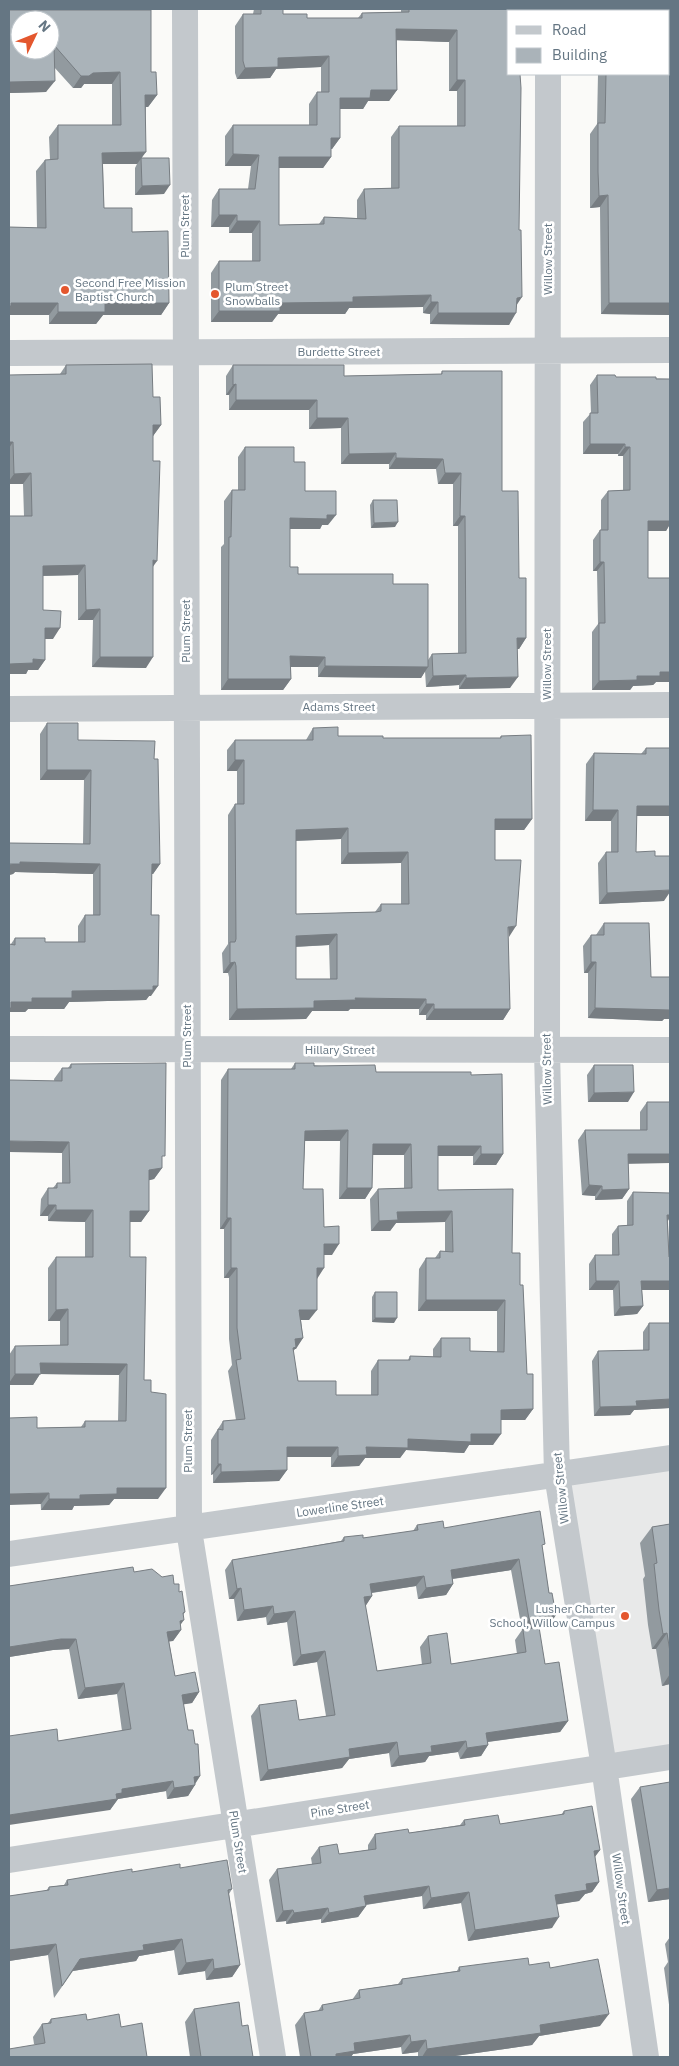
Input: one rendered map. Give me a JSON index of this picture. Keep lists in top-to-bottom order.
{
  "streets": {
    "street": [
      "Plum Street",
      "Willow Street",
      "Burdette Street",
      "Adams Street",
      "Hillary Street",
      "Lowerline Street",
      "Pine Street"
    ]
  },
  "crossings": [
    ["Plum Street", "Burdette Street"],
    ["Plum Street", "Adams Street"],
    ["Plum Street", "Hillary Street"],
    ["Plum Street", "Lowerline Street"],
    ["Plum Street", "Pine Street"],
    ["Willow Street", "Burdette Street"],
    ["Willow Street", "Adams Street"],
    ["Willow Street", "Hillary Street"],
    ["Willow Street", "Lowerline Street"],
    ["Willow Street", "Pine Street"]
  ],
  "places": ["Second Free Mission Baptist Church", "Plum Street Snowballs", "Lusher Charter School, Willow Campus"],
  "legend": ["Road", "Building"],
  "north": "top right"
}
